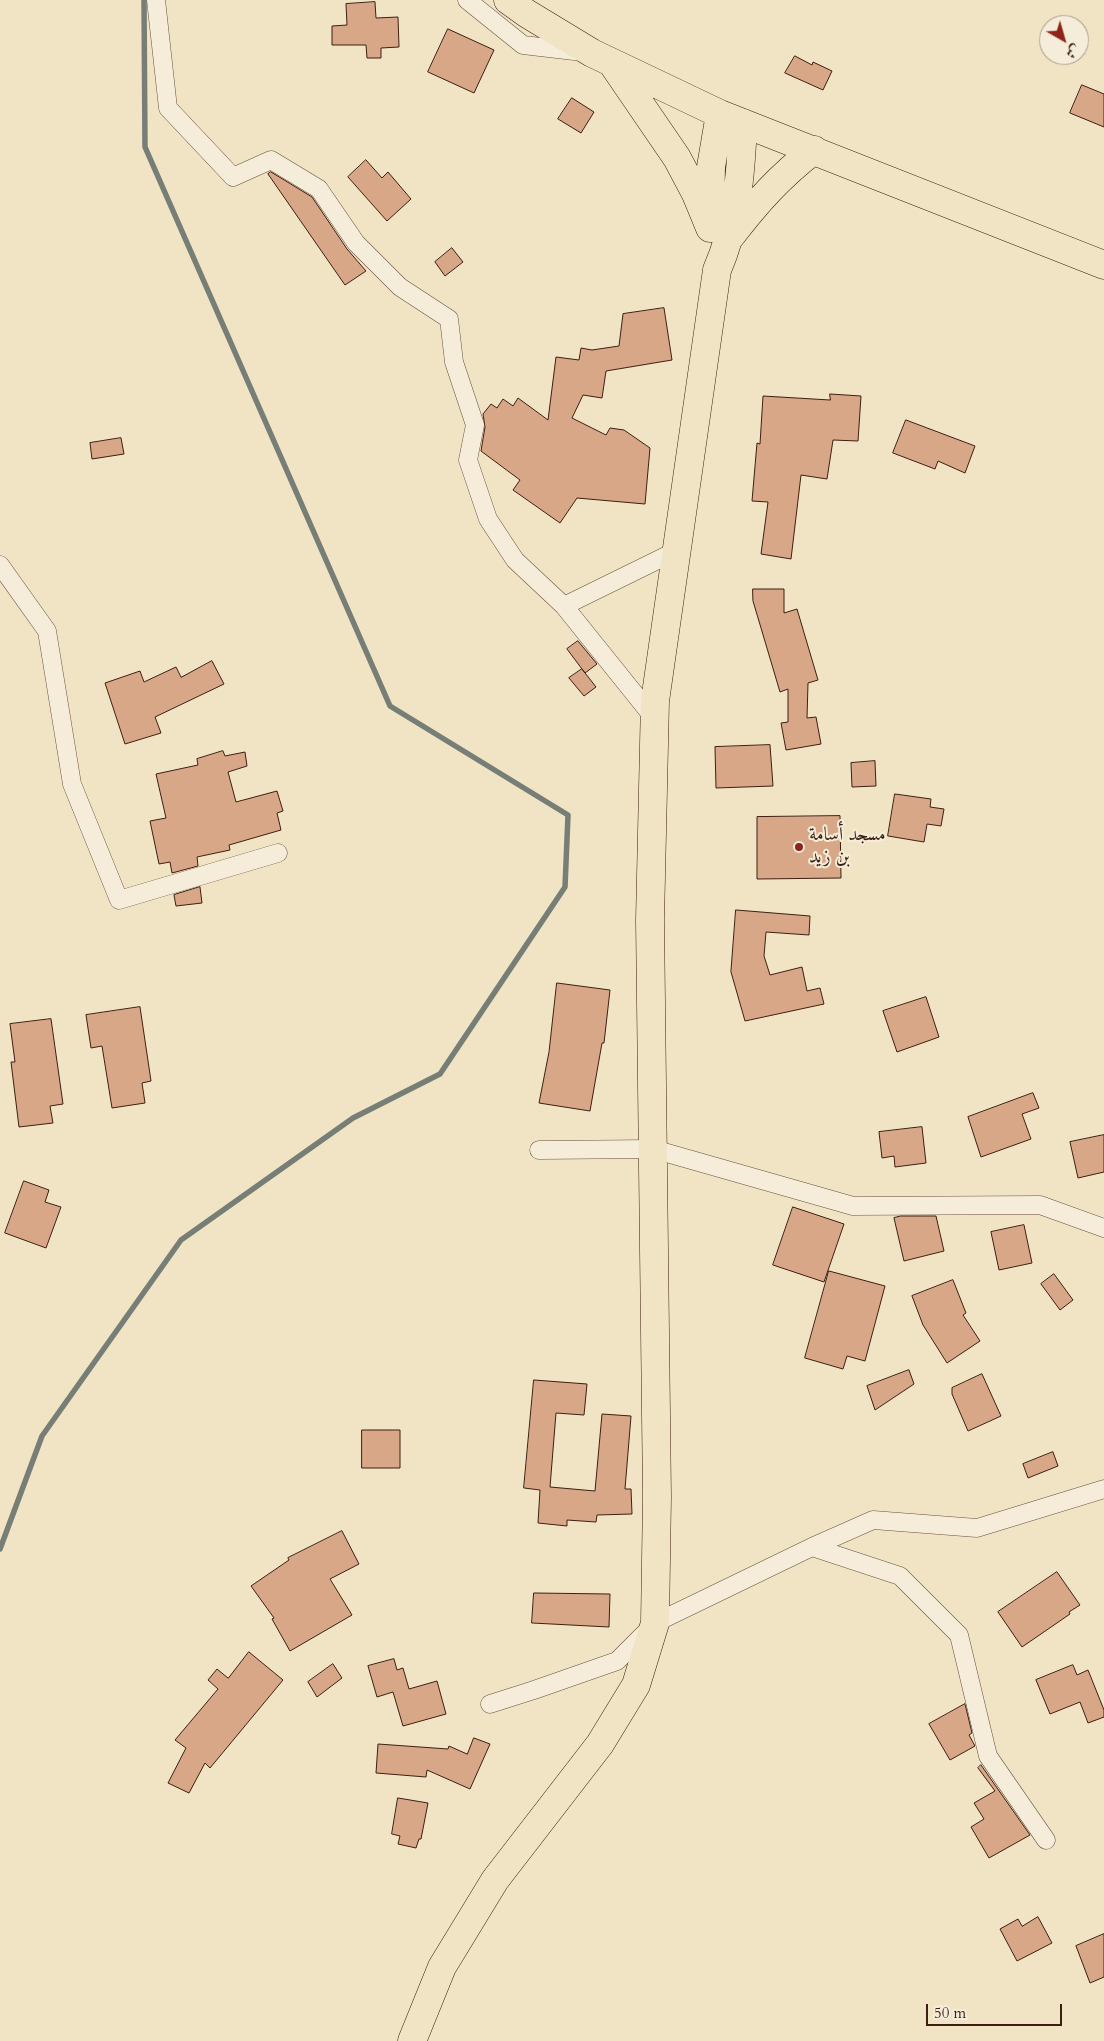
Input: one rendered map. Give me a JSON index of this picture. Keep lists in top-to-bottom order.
{
  "places": ["مسجد أسامة بن زيد"],
  "scale_bar": "50 m",
  "north": "bottom right"
}
